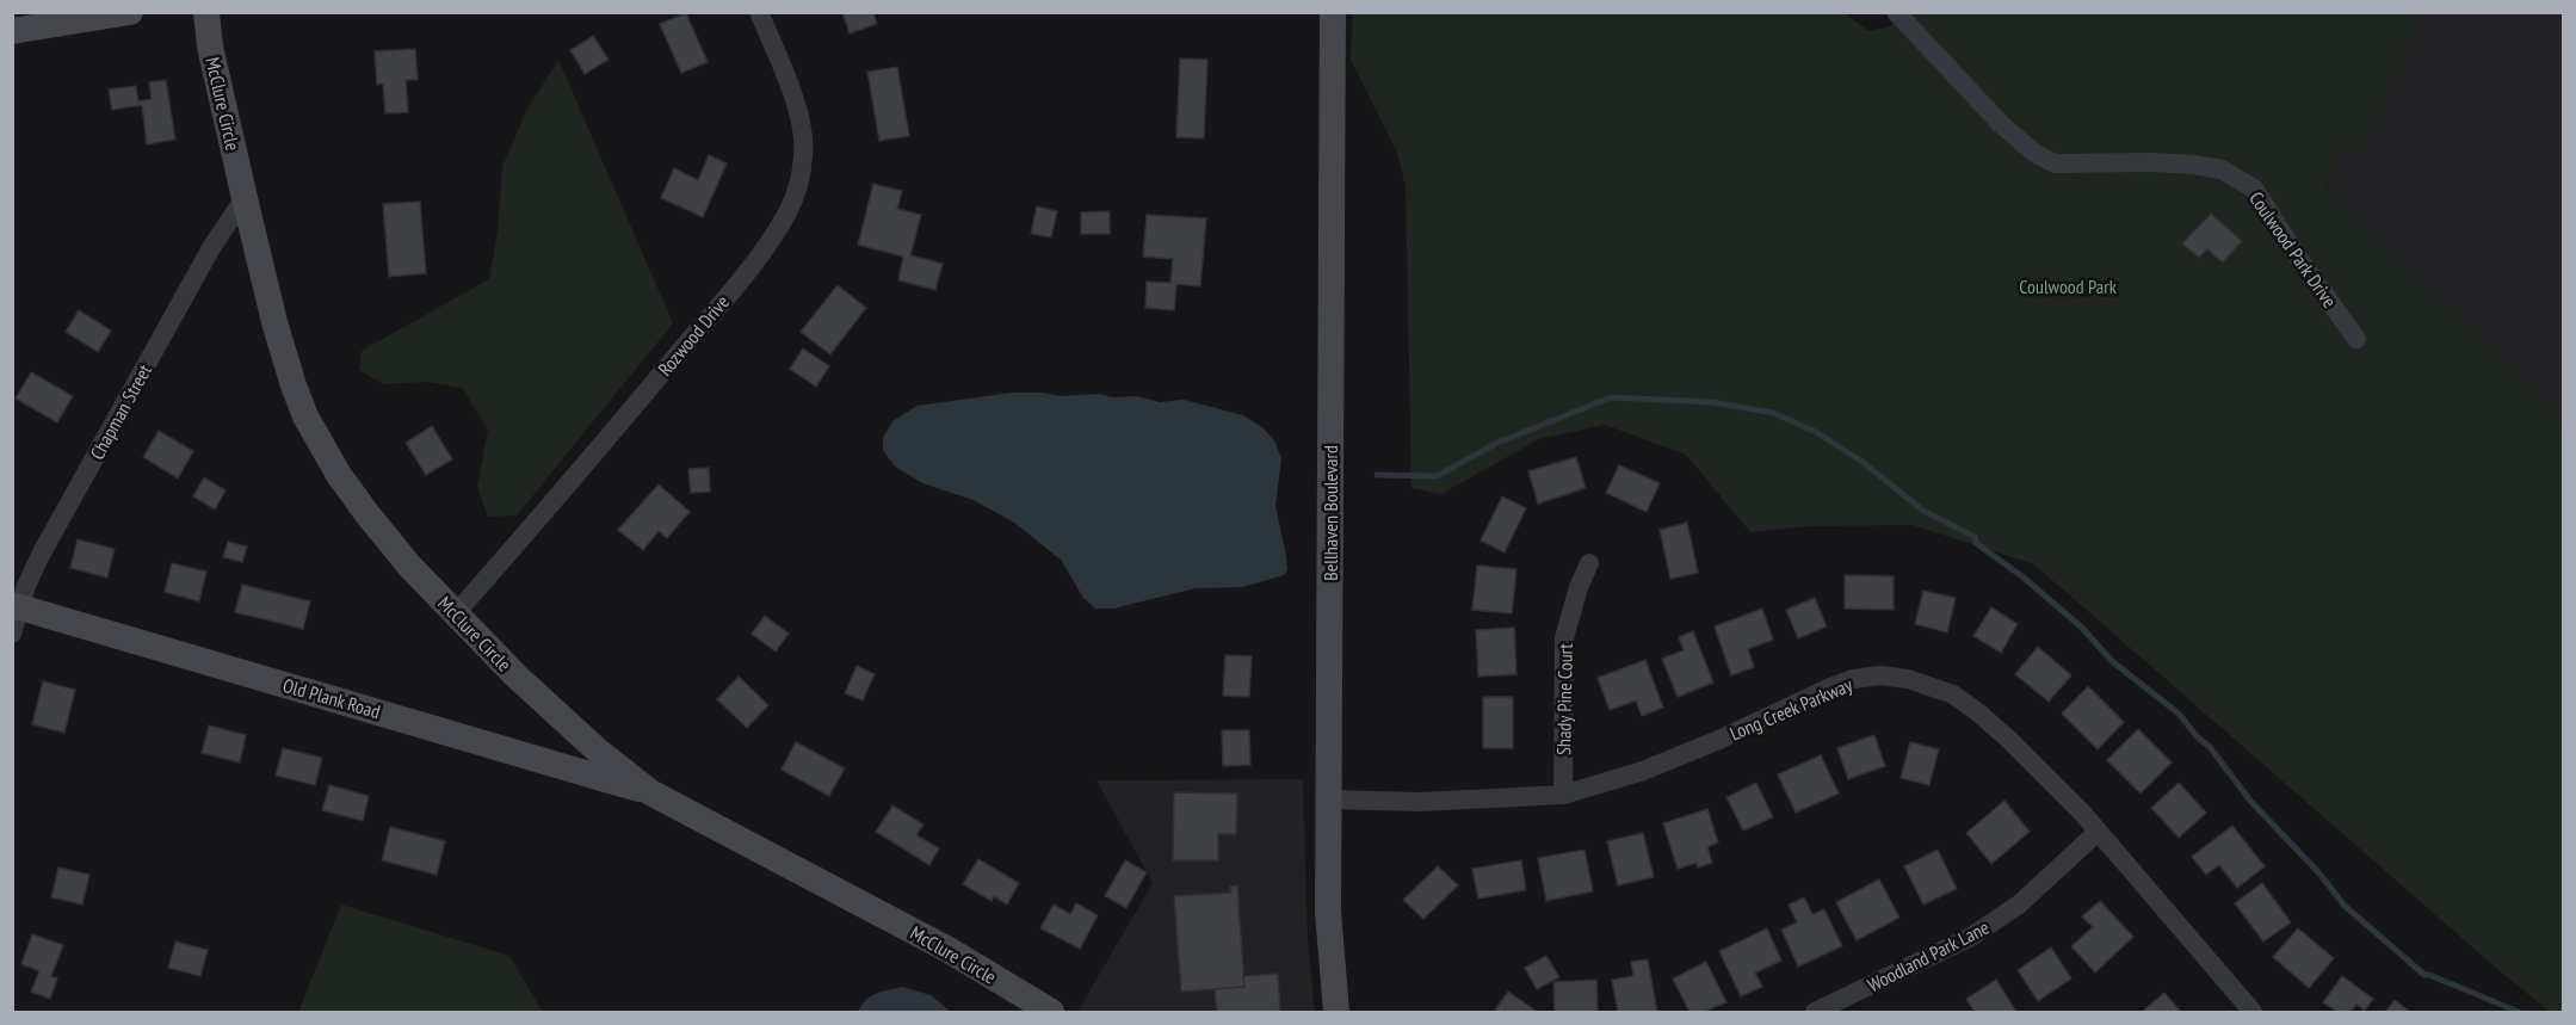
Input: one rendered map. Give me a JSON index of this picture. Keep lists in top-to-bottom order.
{
  "streets": {
    "street": [
      "McClure Circle",
      "Coulwood Park Drive",
      "Rozwood Drive",
      "Chapman Street",
      "Bellhaven Boulevard",
      "Old Plank Road",
      "Shady Pine Court",
      "Long Creek Parkway",
      "Woodland Park Lane"
    ]
  },
  "crossings": [
    ["McClure Circle", "Rozwood Drive"],
    ["McClure Circle", "Chapman Street"],
    ["McClure Circle", "Old Plank Road"],
    ["Chapman Street", "Old Plank Road"],
    ["Bellhaven Boulevard", "Long Creek Parkway"],
    ["Shady Pine Court", "Long Creek Parkway"],
    ["Long Creek Parkway", "Woodland Park Lane"]
  ],
  "parks": ["Coulwood Park"]
}
